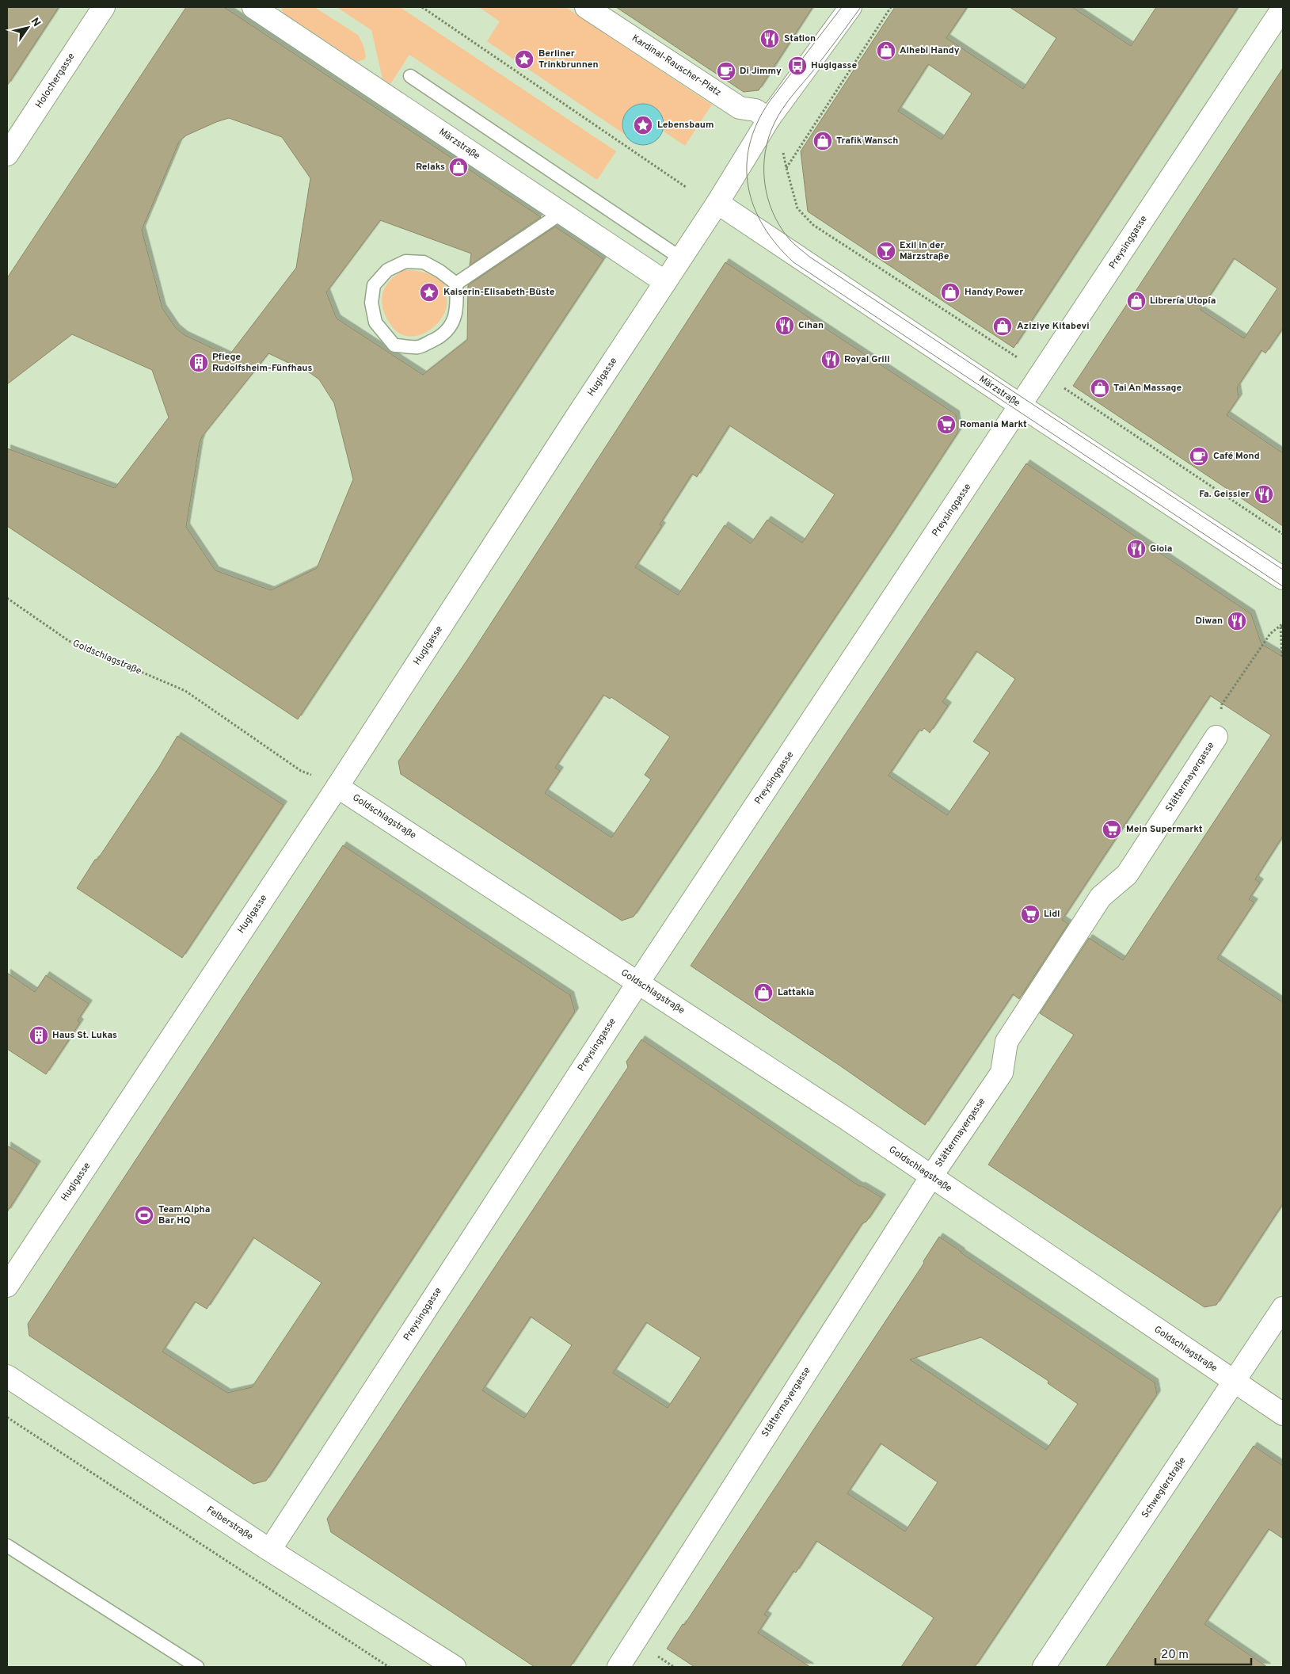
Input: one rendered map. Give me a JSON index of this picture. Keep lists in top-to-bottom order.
{
  "streets": {
    "street": [
      "Kardinal-Rauscher-Platz",
      "Holochergasse",
      "Märzstraße",
      "Preysinggasse",
      "Huglgasse",
      "Goldschlagstraße",
      "Stättermayergasse",
      "Schweglerstraße",
      "Felberstraße"
    ]
  },
  "crossings": [
    ["Kardinal-Rauscher-Platz", "Huglgasse"],
    ["Märzstraße", "Preysinggasse"],
    ["Märzstraße", "Huglgasse"],
    ["Preysinggasse", "Goldschlagstraße"],
    ["Preysinggasse", "Felberstraße"],
    ["Huglgasse", "Goldschlagstraße"],
    ["Goldschlagstraße", "Stättermayergasse"],
    ["Goldschlagstraße", "Schweglerstraße"]
  ],
  "places": {
    "restaurant": [
      "Station",
      "Cihan",
      "Royal Grill",
      "Fa. Geissler",
      "Gioia",
      "Diwan"
    ],
    "shop": [
      "Alhebi Handy",
      "Trafik Wansch",
      "Relaks",
      "Handy Power",
      "Librería Utopía",
      "Aziziye Kitabevi",
      "Tai An Massage",
      "Lattakia"
    ],
    "place": ["Berliner Trinkbrunnen", "Lebensbaum", "Kaiserin-Elisabeth-Büste"],
    "bus stop": ["Huglgasse"],
    "cafe": ["Di Jimmy", "Café Mond"],
    "bar": ["Exil in der Märzstraße"],
    "building": ["Pflege Rudolfsheim-Fünfhaus", "Haus St. Lukas"],
    "supermarket": ["Romania Markt", "Mein Supermarkt", "Lidl"],
    "sports": ["Team Alpha Bar HQ"]
  },
  "scale_bar": "20 m",
  "north": "top right"
}
